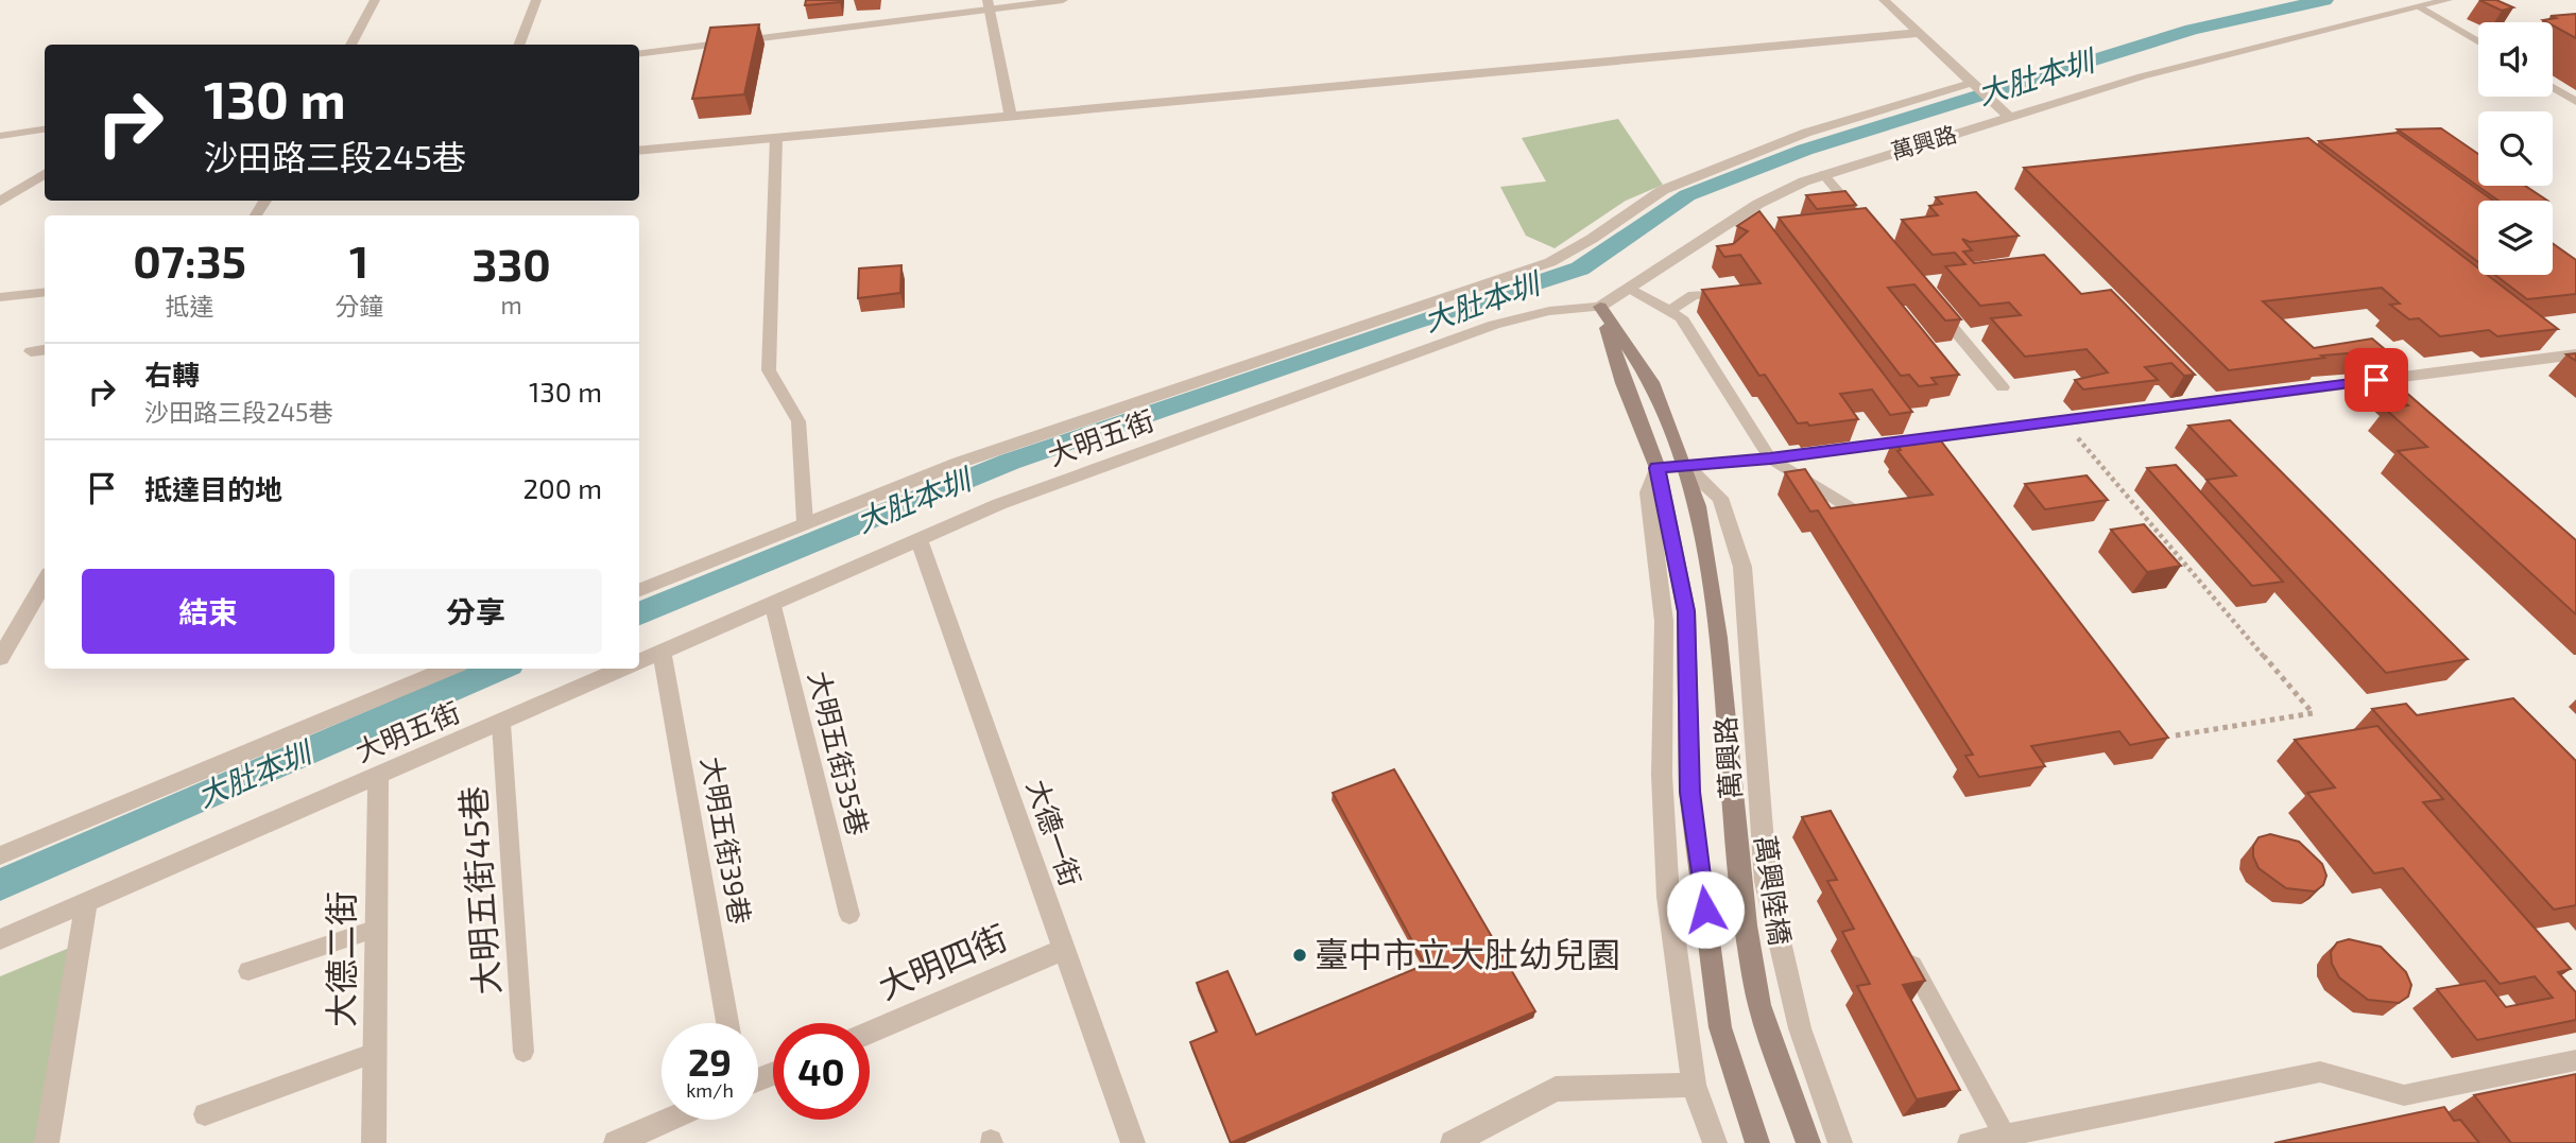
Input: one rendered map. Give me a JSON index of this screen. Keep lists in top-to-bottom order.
{
  "streets": {
    "street": [
      "萬興路",
      "大明五街",
      "大德一街",
      "大明五街39巷",
      "萬興陸橋",
      "大德二街",
      "大明四街"
    ],
    "lane": ["大明五街35巷", "大明五街45巷"]
  },
  "crossings": [
    ["萬興路", "大明五街"],
    ["萬興路", "萬興陸橋"],
    ["大明五街", "大明五街35巷"],
    ["大明五街", "大德一街"],
    ["大明五街", "大明五街39巷"],
    ["大明五街", "大明五街45巷"],
    ["大明五街", "大德二街"],
    ["大德一街", "大明四街"]
  ],
  "water": ["大肚本圳"],
  "places": ["臺中市立大肚幼兒園"],
  "page": {
    "turn": ["130 m", "沙田路三段245巷"],
    "eta": [
      "07:35",
      "抵達",
      "1",
      "分鐘",
      "330",
      "m"
    ],
    "list": [
      {
        "name": "右轉",
        "note": "沙田路三段245巷",
        "value": "130 m"
      },
      {
        "name": "抵達目的地",
        "value": "200 m"
      }
    ],
    "buttons": ["結束", "分享"],
    "speed": "29 km/h",
    "limit": "40"
  }
}
